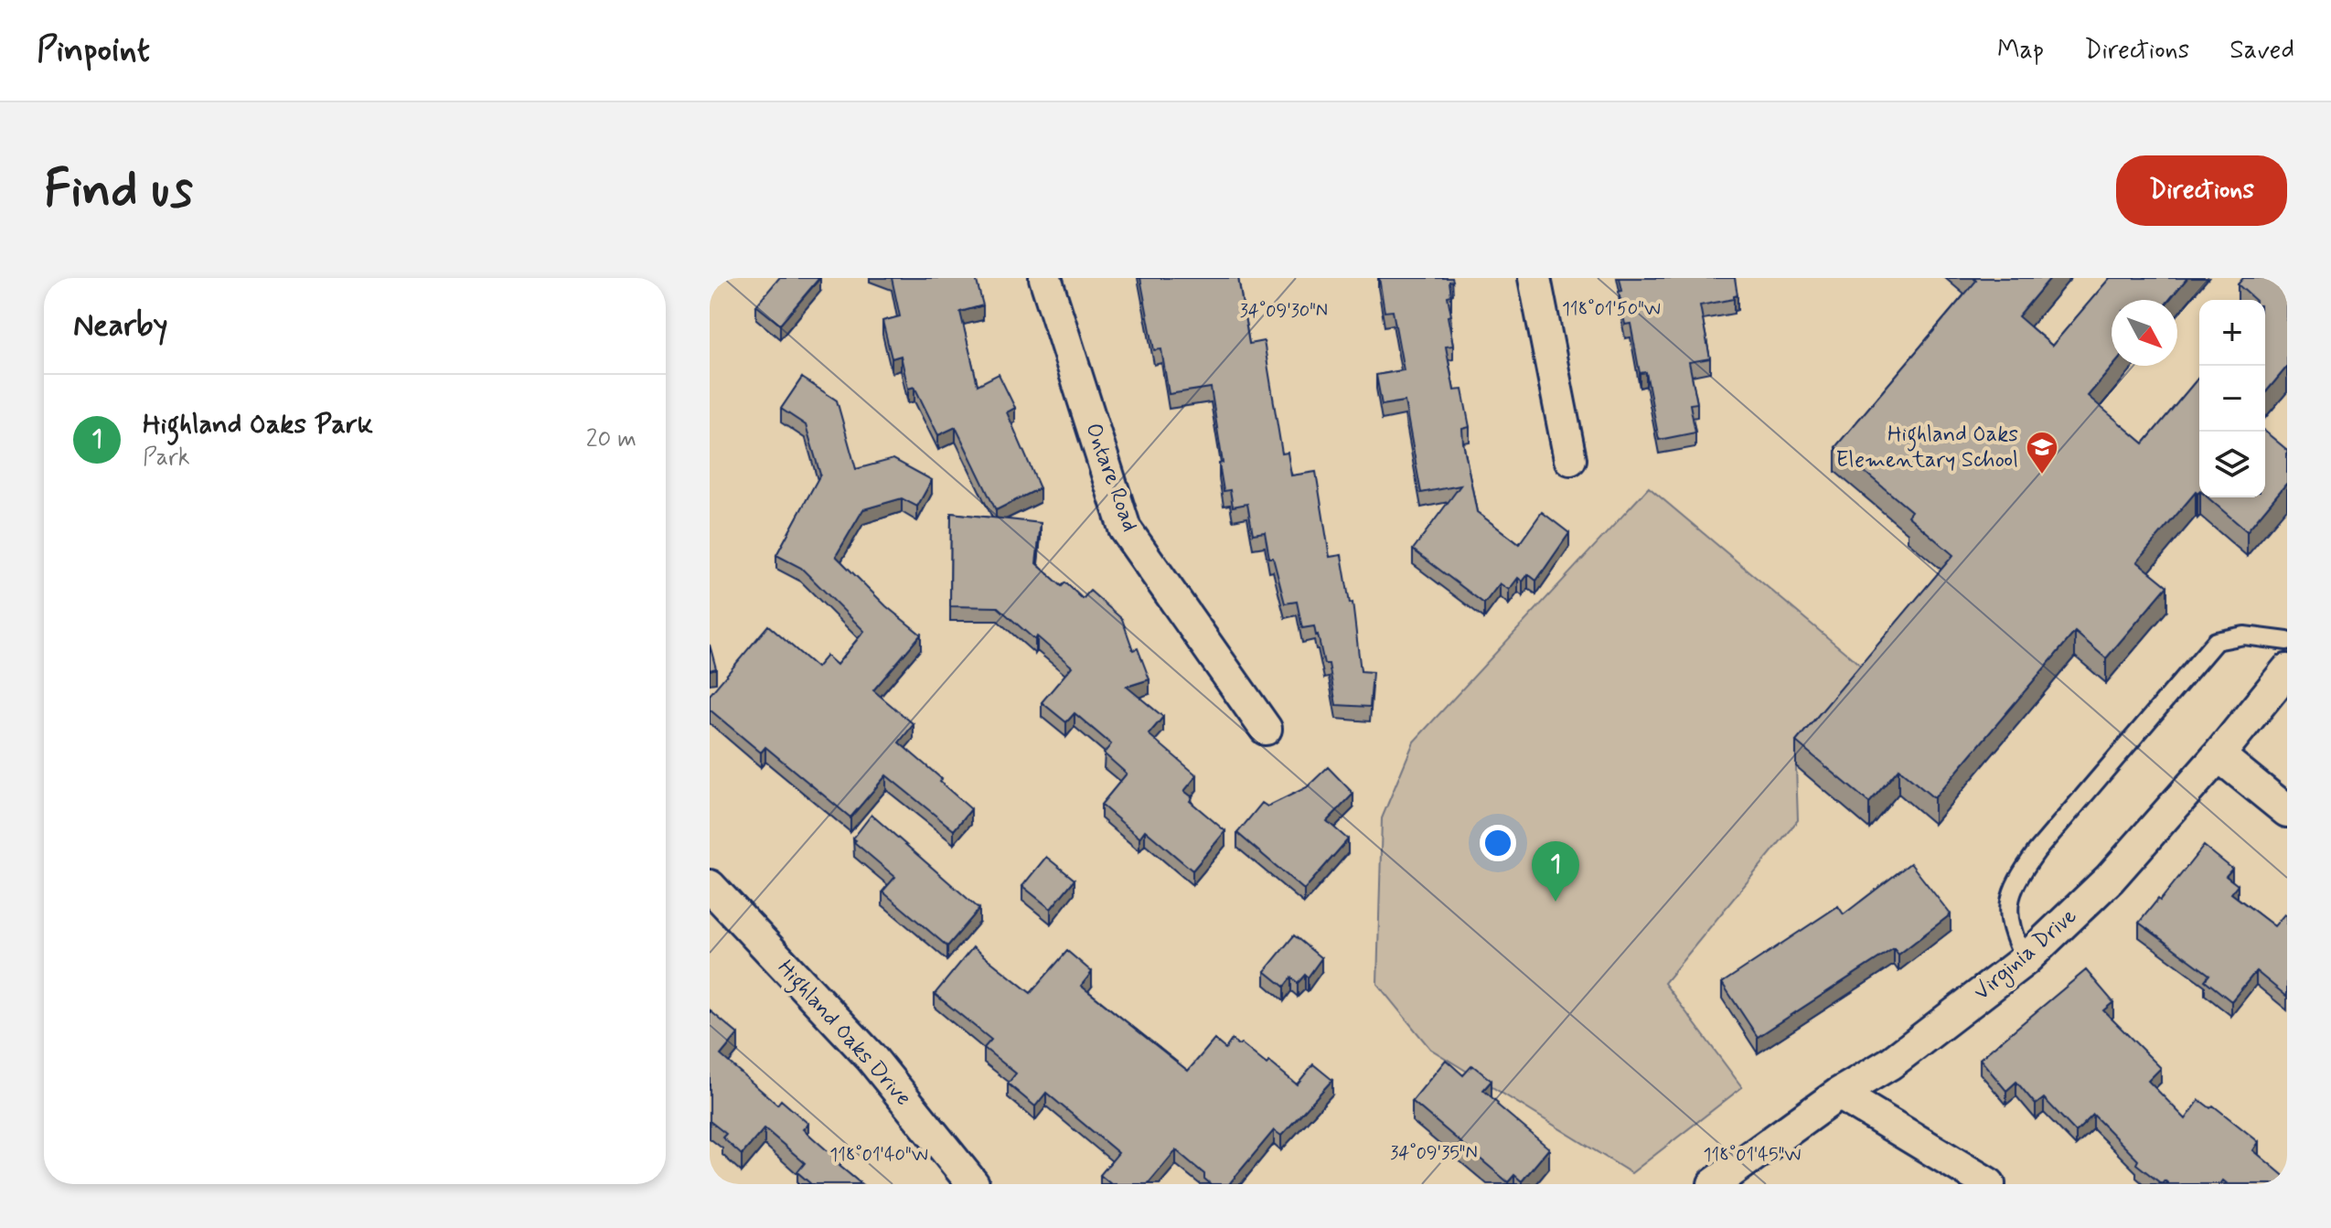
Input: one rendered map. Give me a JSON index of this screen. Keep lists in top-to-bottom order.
{
  "streets": {
    "street": ["Ontare Road", "Virginia Drive", "Highland Oaks Drive"]
  },
  "places": {
    "school or university": ["Highland Oaks Elementary School"]
  },
  "north": "bottom right",
  "page": {
    "header": "Pinpoint",
    "nav": ["Map", "Directions", "Saved"],
    "buttons": "Directions",
    "title": "Find us",
    "heading": "Nearby",
    "map_buttons": ["+", "−"],
    "list": [
      {
        "mark": "1",
        "name": "Highland Oaks Park",
        "note": "Park",
        "value": "20 m"
      }
    ],
    "pins": "1"
  },
  "coordinates": [
    "118°01'50\"W",
    "34°09'30\"N",
    "34°09'35\"N",
    "118°01'40\"W",
    "118°01'45\"W"
  ]
}
